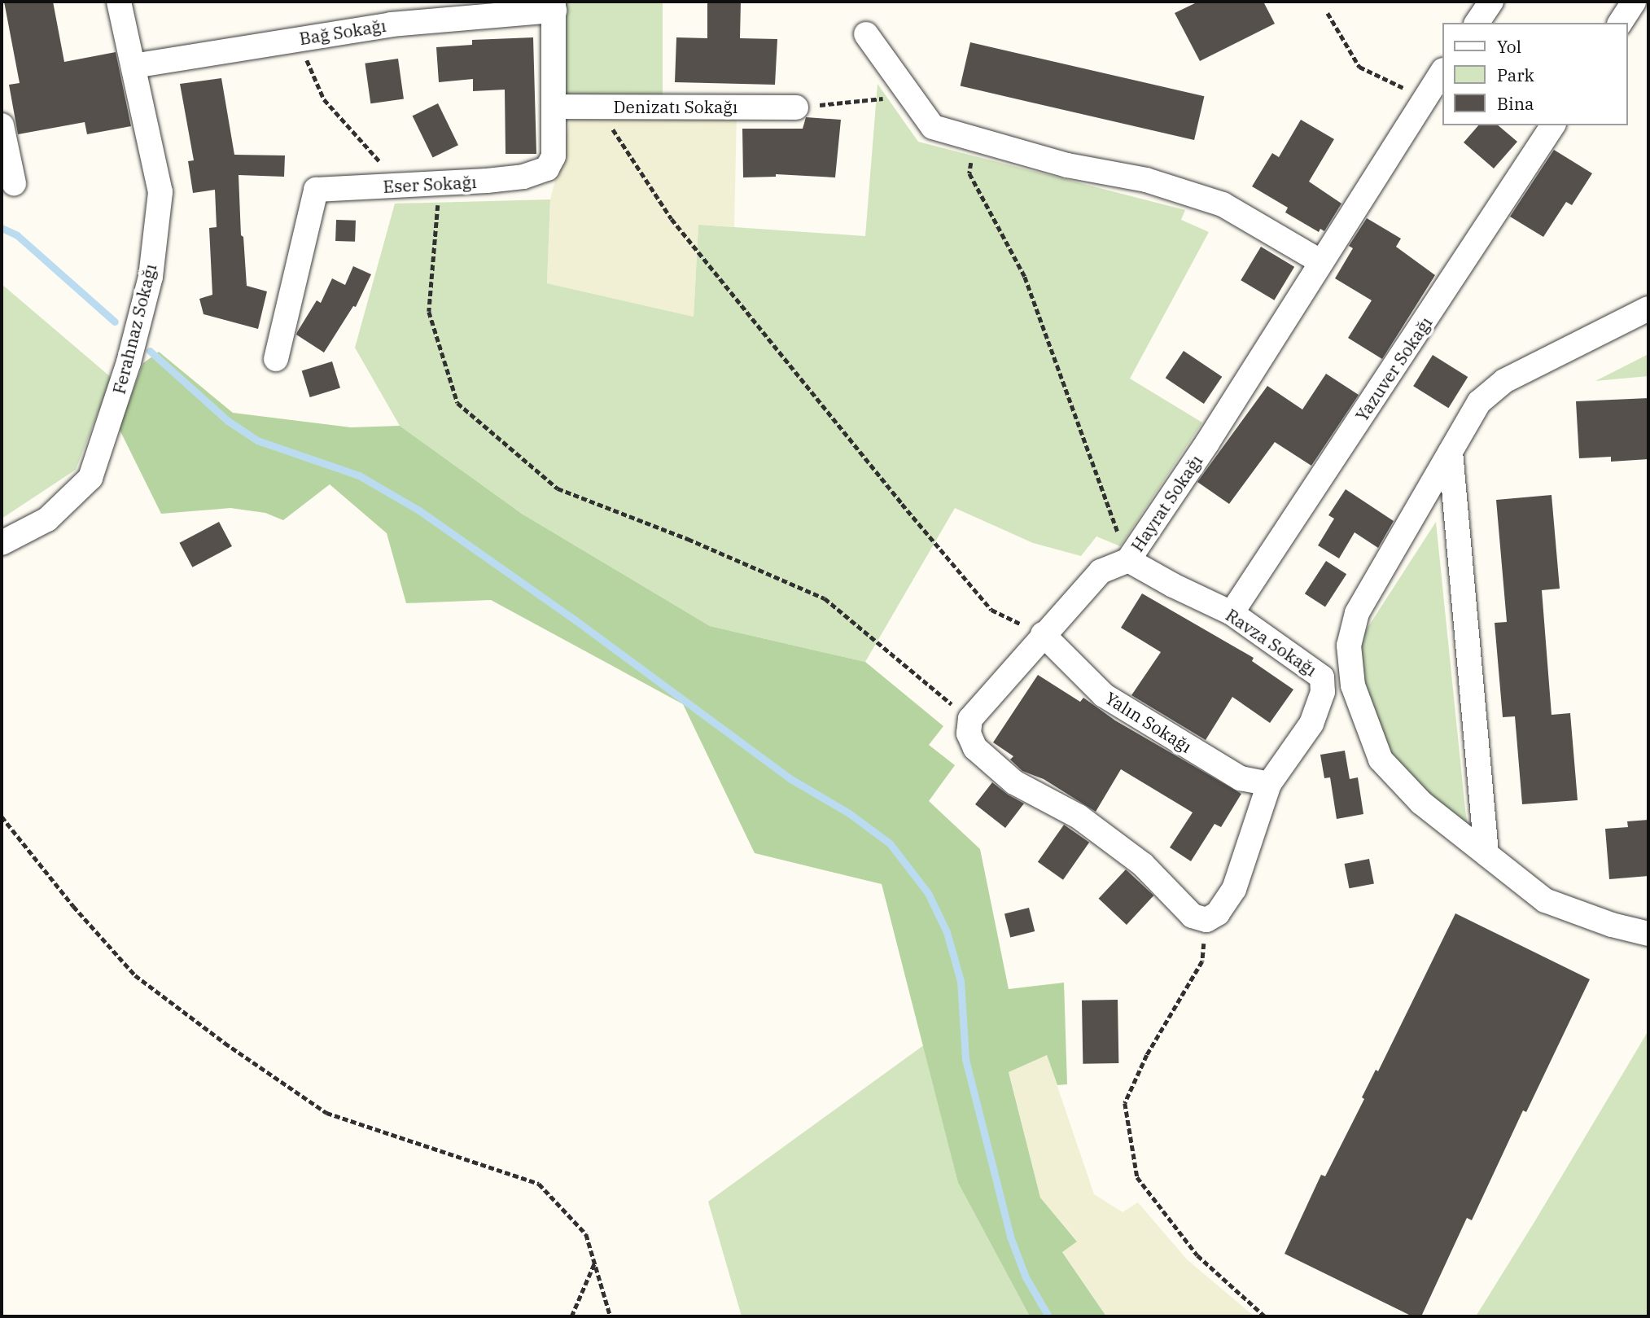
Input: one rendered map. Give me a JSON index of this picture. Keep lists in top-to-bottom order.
{
  "streets": {
    "street": [
      "Bağ Sokağı",
      "Denizatı Sokağı",
      "Eser Sokağı",
      "Ferahnaz Sokağı",
      "Yazuver Sokağı",
      "Hayrat Sokağı",
      "Ravza Sokağı",
      "Yalın Sokağı"
    ]
  },
  "crossings": [
    ["Bağ Sokağı", "Eser Sokağı"],
    ["Bağ Sokağı", "Ferahnaz Sokağı"],
    ["Denizatı Sokağı", "Eser Sokağı"],
    ["Yazuver Sokağı", "Ravza Sokağı"],
    ["Hayrat Sokağı", "Ravza Sokağı"],
    ["Hayrat Sokağı", "Yalın Sokağı"],
    ["Ravza Sokağı", "Yalın Sokağı"]
  ],
  "legend": ["Yol", "Park", "Bina"]
}
